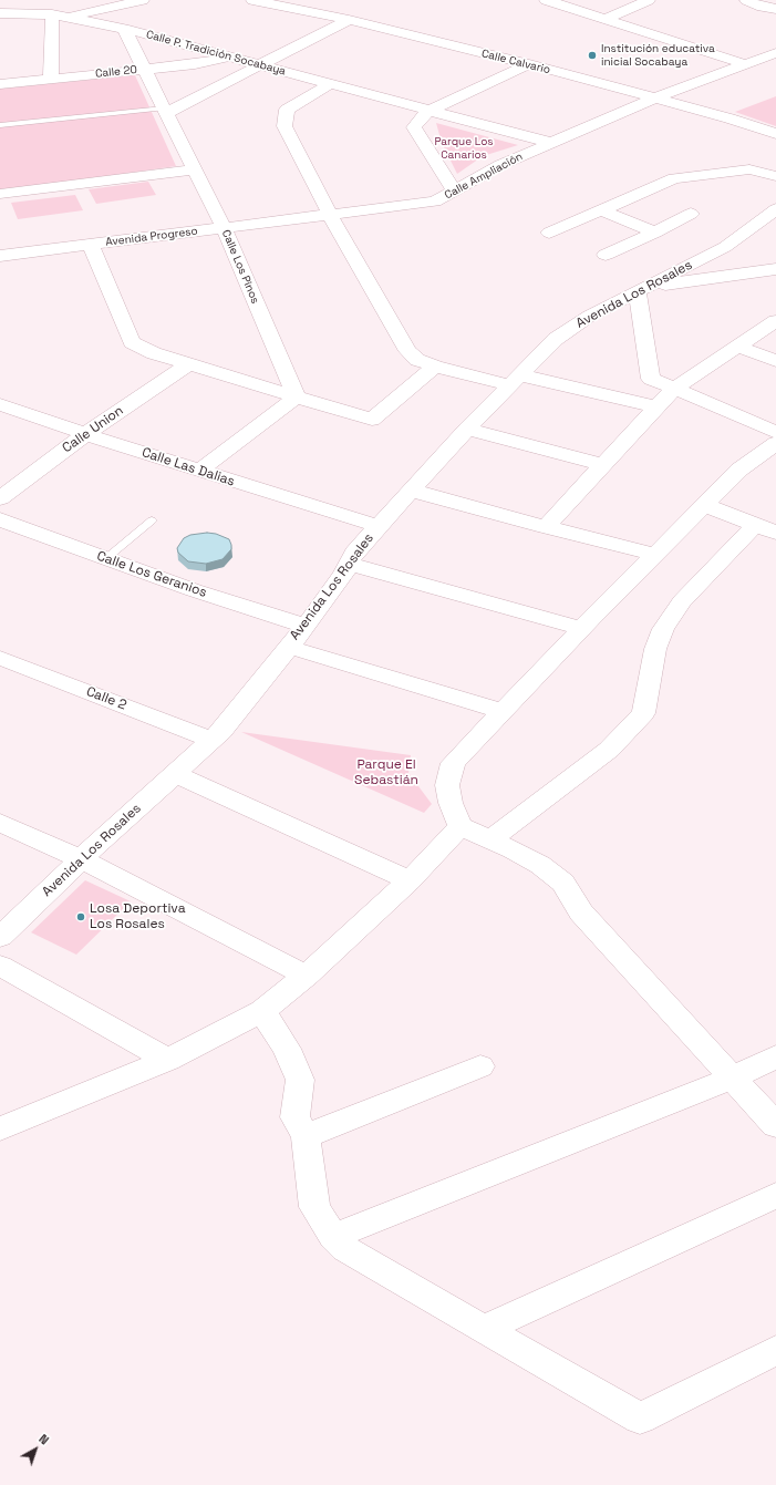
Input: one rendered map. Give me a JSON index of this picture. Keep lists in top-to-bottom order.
{
  "streets": {
    "street": [
      "Calle P. Tradición Socabaya",
      "Calle Calvario",
      "Calle 20",
      "Calle Ampliación",
      "Avenida Progreso",
      "Calle Los Pinos",
      "Avenida Los Rosales",
      "Calle Union",
      "Calle Las Dalias",
      "Calle Los Geranios",
      "Calle 2"
    ]
  },
  "crossings": [
    ["Calle P. Tradición Socabaya", "Calle 20"],
    ["Calle P. Tradición Socabaya", "Calle Ampliación"],
    ["Calle P. Tradición Socabaya", "Calle Los Pinos"],
    ["Calle Calvario", "Calle Ampliación"],
    ["Calle 20", "Calle Los Pinos"],
    ["Calle Ampliación", "Avenida Progreso"],
    ["Avenida Progreso", "Calle Los Pinos"],
    ["Avenida Los Rosales", "Calle Las Dalias"],
    ["Avenida Los Rosales", "Calle Los Geranios"],
    ["Avenida Los Rosales", "Calle 2"],
    ["Calle Union", "Calle Las Dalias"]
  ],
  "parks": ["Parque Los Canarios", "Parque El Sebastián"],
  "places": ["Institución educativa inicial Socabaya", "Losa Deportiva Los Rosales"],
  "north": "top right"
}
